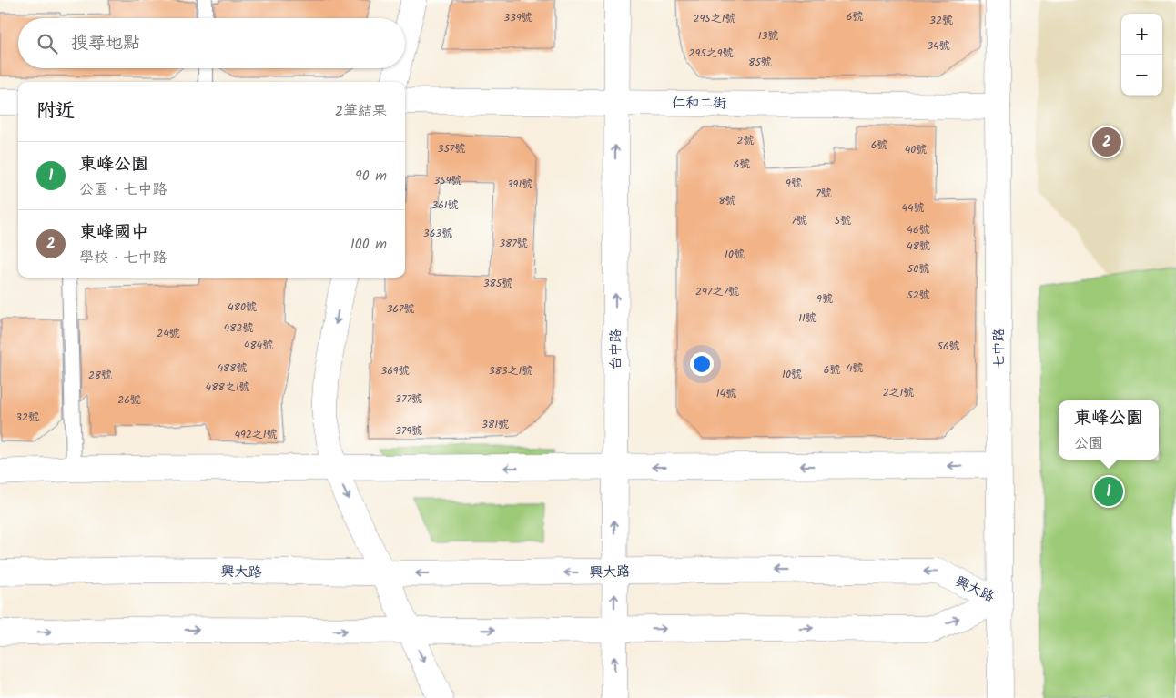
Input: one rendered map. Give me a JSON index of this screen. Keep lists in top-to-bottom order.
{
  "streets": {
    "street": [
      "仁和二街",
      "七中路",
      "台中路",
      "興大路"
    ]
  },
  "crossings": [
    ["仁和二街", "七中路"],
    ["仁和二街", "台中路"],
    ["七中路", "興大路"],
    ["台中路", "興大路"]
  ],
  "one_way": ["台中路"],
  "house_numbers": [
    "6號",
    "339號",
    "295之1號",
    "32號",
    "13號",
    "34號",
    "295之9號",
    "85號",
    "2號",
    "6號",
    "357號",
    "40號",
    "6號",
    "359號",
    "9號",
    "391號",
    "7號",
    "8號",
    "361號",
    "44號",
    "7號",
    "5號",
    "46號",
    "363號",
    "387號",
    "48號",
    "10號",
    "50號",
    "385號",
    "297之7號",
    "52號",
    "9號",
    "480號",
    "367號",
    "11號",
    "482號",
    "24號",
    "484號",
    "56號",
    "488號",
    "4號",
    "6號",
    "369號",
    "383之1號",
    "10號",
    "28號",
    "488之1號",
    "2之1號",
    "14號",
    "377號",
    "26號",
    "32號",
    "381號",
    "379號",
    "492之1號"
  ],
  "page": {
    "map_buttons": ["+", "−"],
    "search": "搜尋地點",
    "heading": ["附近", "2筆結果"],
    "pins": ["2", "1"],
    "list": [
      {
        "mark": "1",
        "name": "東峰公園",
        "note": "公園 · 七中路",
        "value": "90 m"
      },
      {
        "mark": "2",
        "name": "東峰國中",
        "note": "學校 · 七中路",
        "value": "100 m"
      }
    ],
    "popup": ["東峰公園", "公園"]
  }
}
